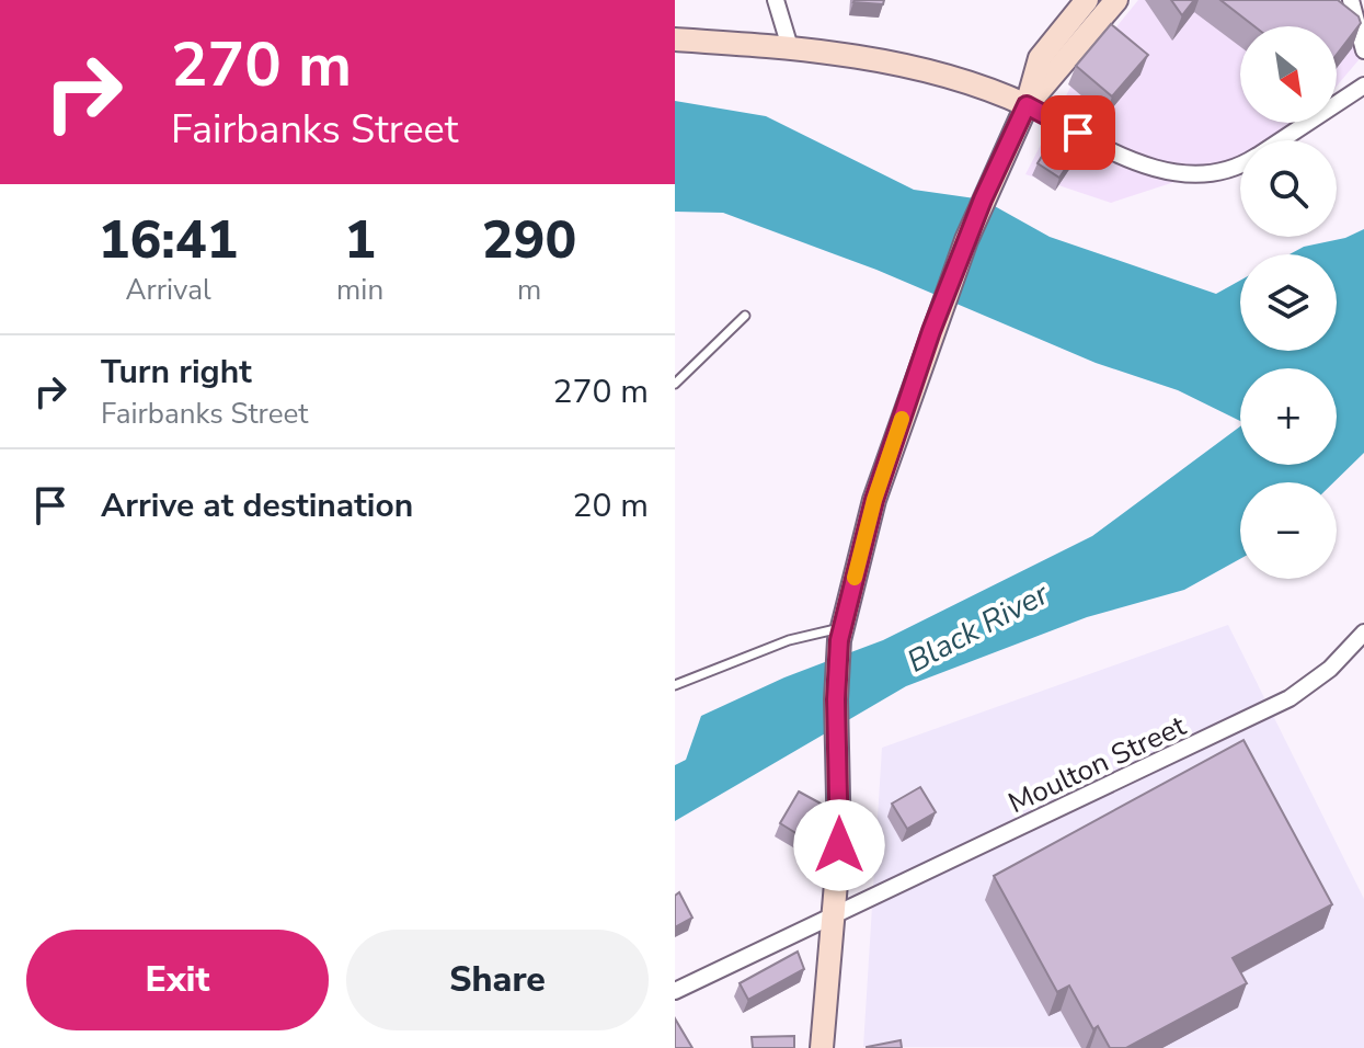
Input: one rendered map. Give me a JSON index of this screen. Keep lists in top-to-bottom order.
{
  "streets": {
    "street": ["Moulton Street"]
  },
  "water": ["Black River"],
  "north": "bottom right",
  "page": {
    "turn": ["270 m", "Fairbanks Street"],
    "map_buttons": ["+", "−"],
    "eta": [
      "16:41",
      "Arrival",
      "1",
      "min",
      "290",
      "m"
    ],
    "list": [
      {
        "name": "Turn right",
        "note": "Fairbanks Street",
        "value": "270 m"
      },
      {
        "name": "Arrive at destination",
        "value": "20 m"
      }
    ],
    "buttons": ["Exit", "Share"]
  }
}
